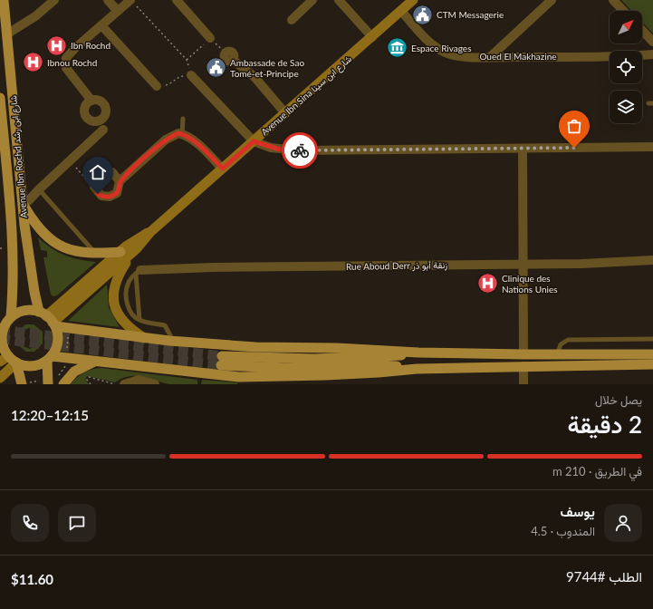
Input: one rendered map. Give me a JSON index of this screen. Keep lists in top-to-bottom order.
{
  "streets": {
    "main road": ["Avenue Ibn Sina شارع ابن سينا", "Avenue Ibn Rochd شارع ابن رشد"],
    "street": ["Oued El Makhazine", "Rue Aboud Derr زنقة أبو ذر"]
  },
  "crossings": [
    ["Oued El Makhazine", "Avenue Ibn Sina شارع ابن سينا"],
    ["Avenue Ibn Sina شارع ابن سينا", "Avenue Ibn Rochd شارع ابن رشد"]
  ],
  "places": {
    "public building": ["CTM Messagerie", "Ambassade de Sao Tomé-et-Principe"],
    "hospital": ["Ibn Rochd", "Ibnou Rochd", "Clinique des Nations Unies"],
    "museum": ["Espace Rivages"]
  },
  "north": "top right",
  "page": {
    "heading": ["2 دقيقة", "يصل خلال", "12:15–12:20"],
    "panel": [
      "يوسف",
      "المندوب · 4.5",
      "الطلب #9744",
      "$11.60"
    ],
    "bar": "في الطريق · 210 m"
  }
}
